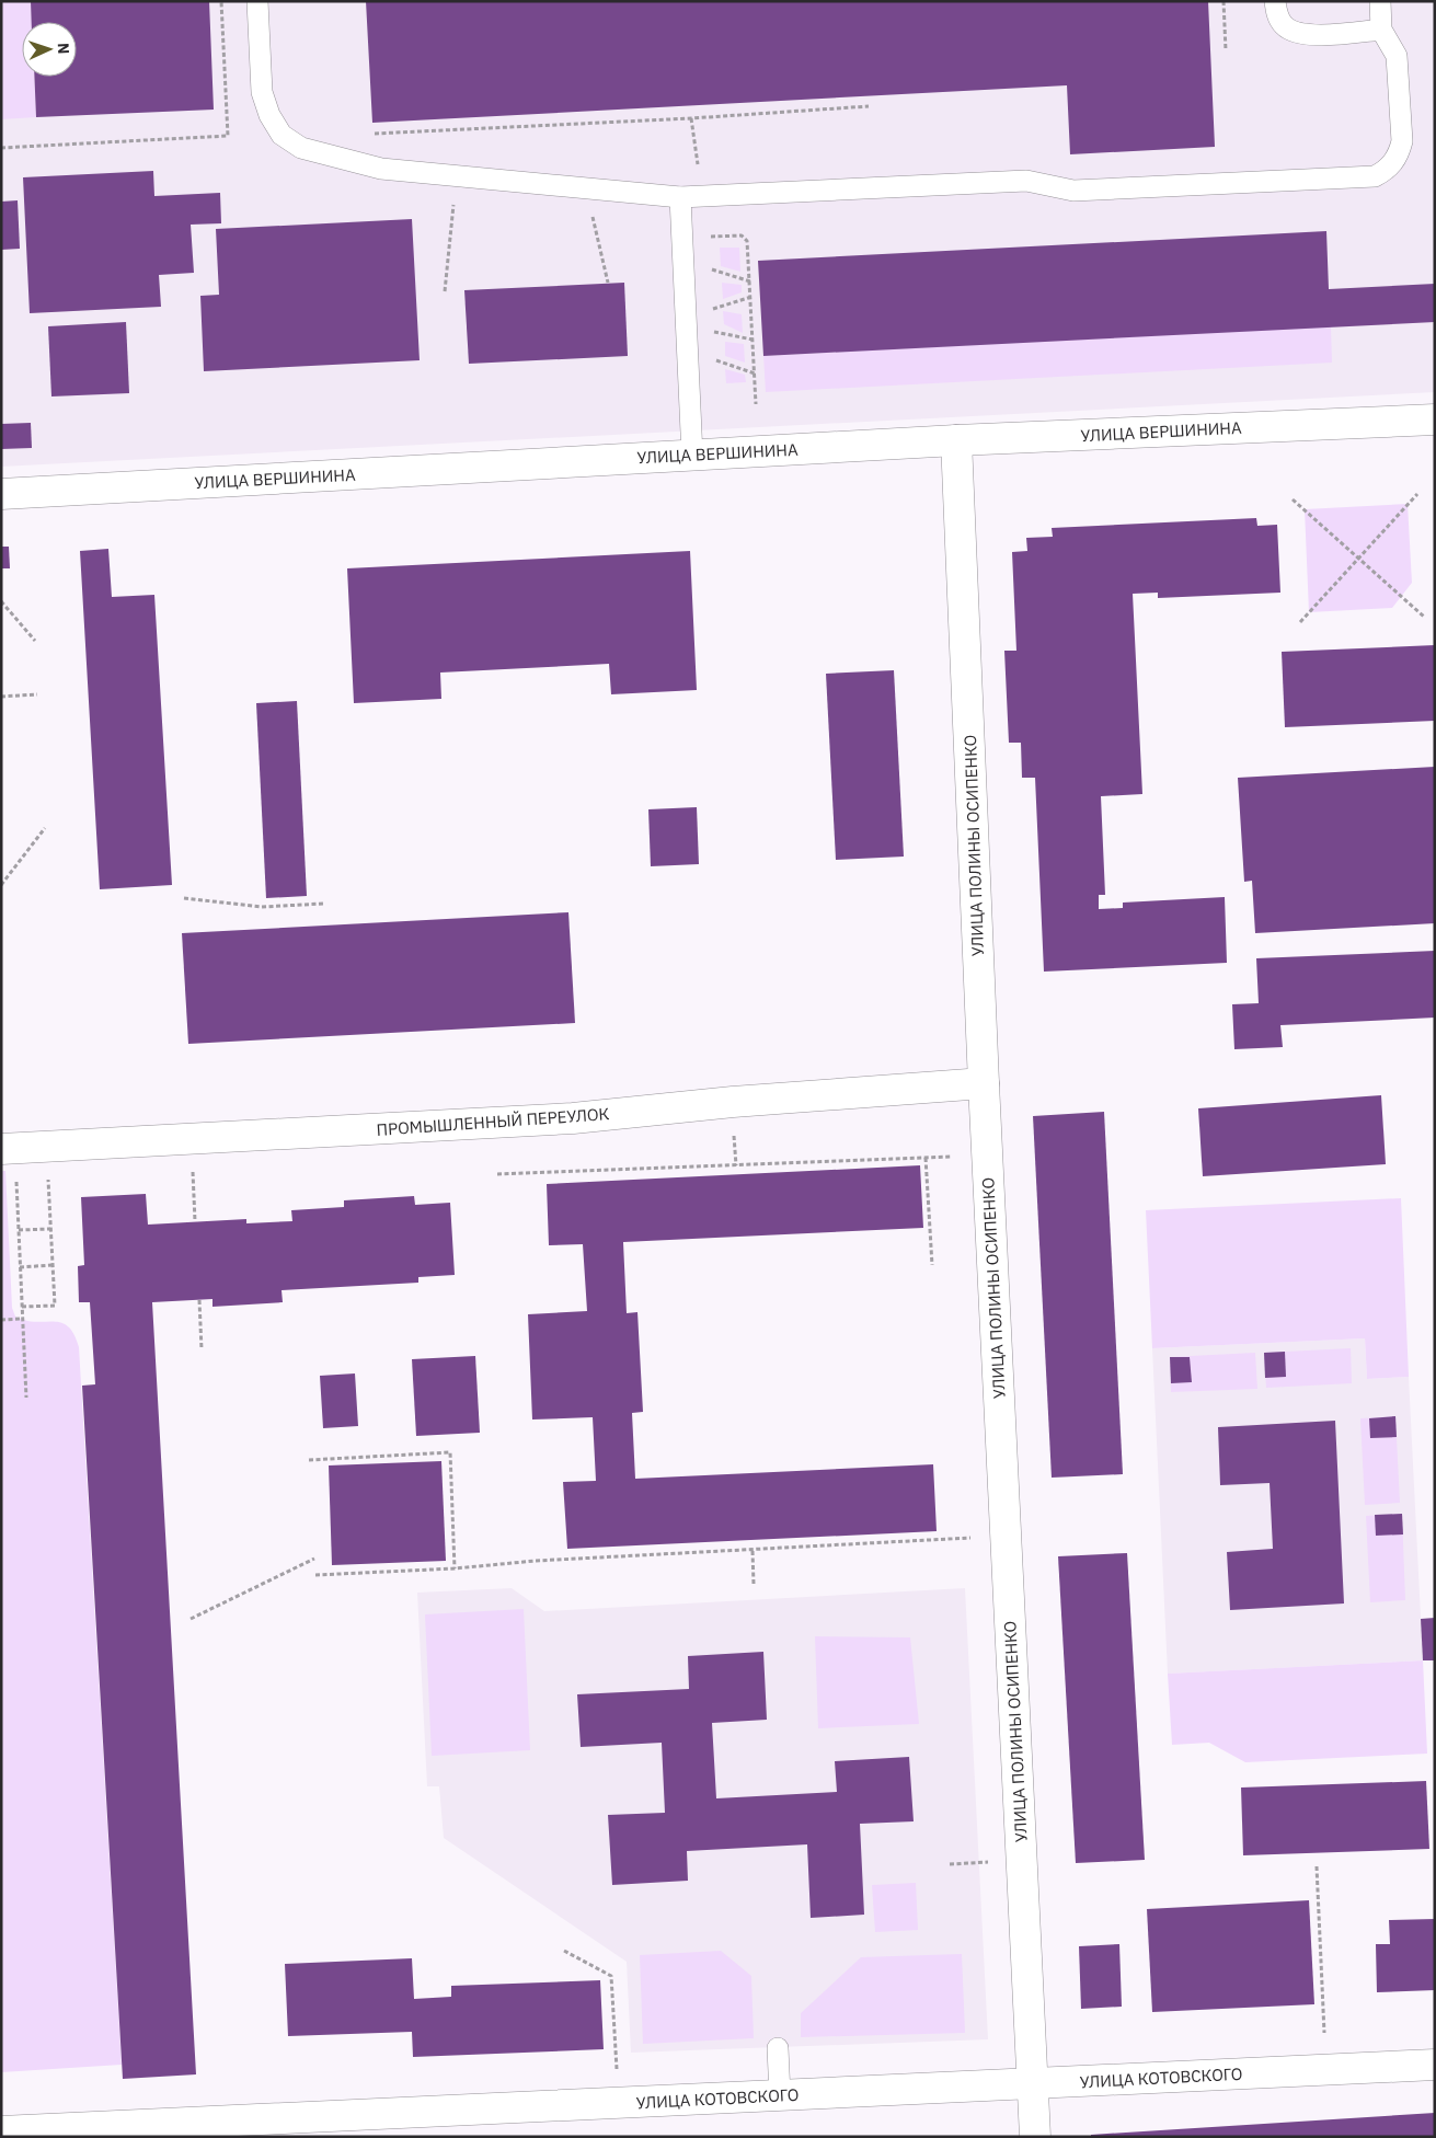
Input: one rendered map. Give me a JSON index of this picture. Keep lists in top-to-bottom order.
{
  "streets": {
    "street": [
      "УЛИЦА ВЕРШИНИНА",
      "УЛИЦА ПОЛИНЫ ОСИПЕНКО",
      "ПРОМЫШЛЕННЫЙ ПЕРЕУЛОК",
      "УЛИЦА КОТОВСКОГО"
    ]
  },
  "crossings": [
    ["УЛИЦА ВЕРШИНИНА", "УЛИЦА ПОЛИНЫ ОСИПЕНКО"],
    ["УЛИЦА ПОЛИНЫ ОСИПЕНКО", "ПРОМЫШЛЕННЫЙ ПЕРЕУЛОК"],
    ["УЛИЦА ПОЛИНЫ ОСИПЕНКО", "УЛИЦА КОТОВСКОГО"]
  ],
  "north": "right"
}
